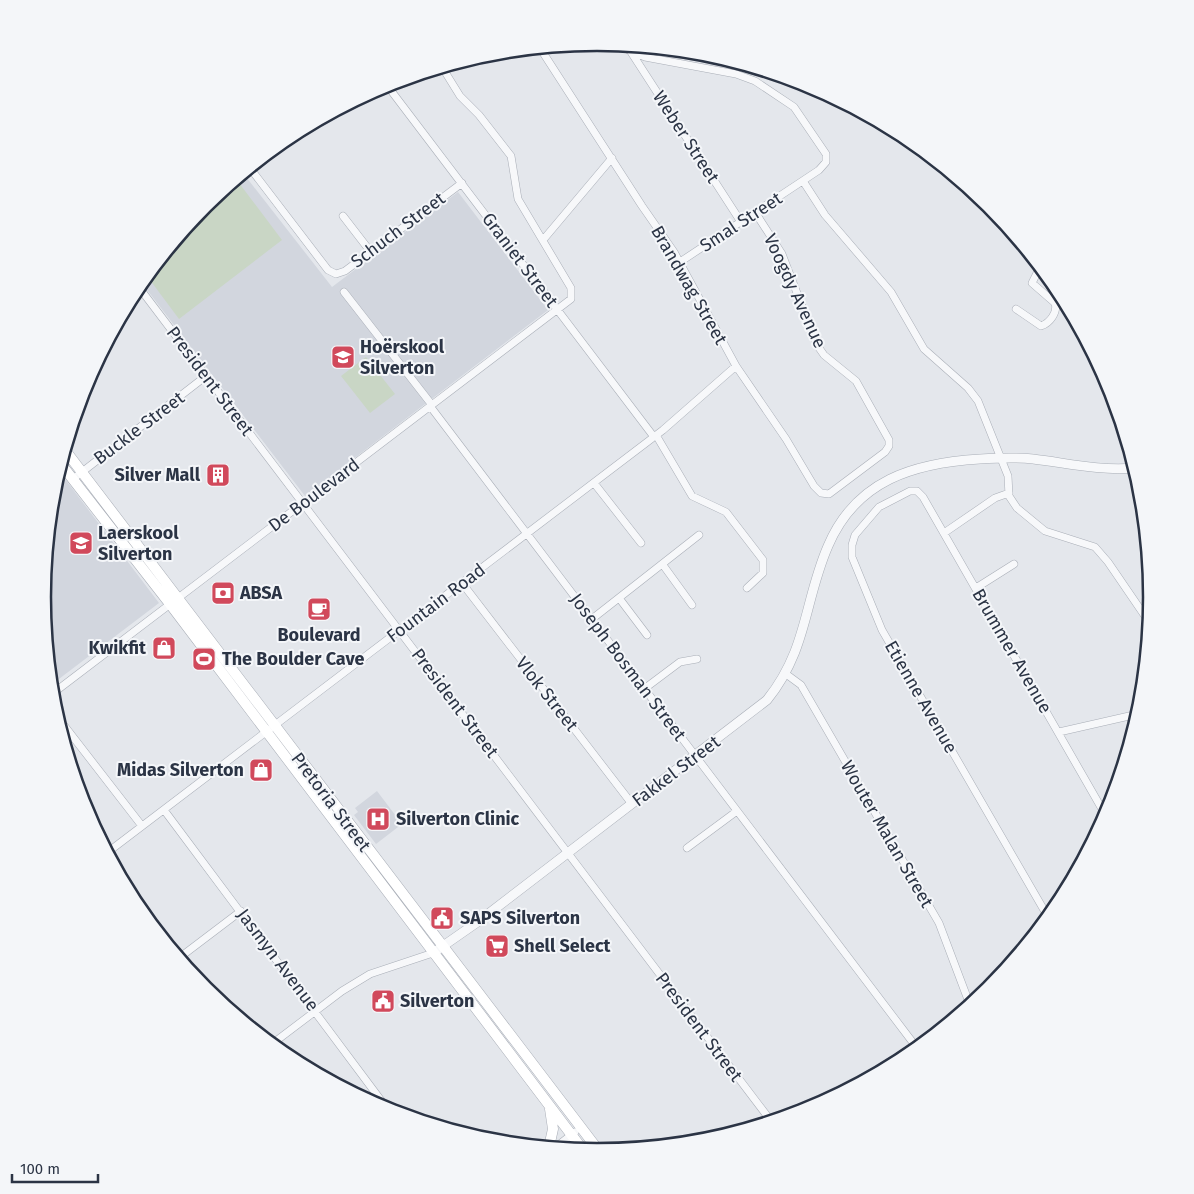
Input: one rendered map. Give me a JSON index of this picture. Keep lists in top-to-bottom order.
{
  "streets": {
    "main road": ["Pretoria Street"],
    "street": [
      "Weber Street",
      "Smal Street",
      "Schuch Street",
      "Graniet Street",
      "Brandwag Street",
      "Voogdy Avenue",
      "President Street",
      "Buckle Street",
      "De Boulevard",
      "Fountain Road",
      "Brummer Avenue",
      "Joseph Bosman Street",
      "Vlok Street",
      "Etienne Avenue",
      "Fakkel Street",
      "Wouter Malan Street",
      "Jasmyn Avenue"
    ]
  },
  "crossings": [
    ["Weber Street", "Smal Street"],
    ["Smal Street", "Brandwag Street"],
    ["Smal Street", "Voogdy Avenue"],
    ["Schuch Street", "Graniet Street"],
    ["Graniet Street", "De Boulevard"],
    ["Graniet Street", "Fountain Road"],
    ["Brandwag Street", "Voogdy Avenue"],
    ["Brandwag Street", "Fountain Road"],
    ["President Street", "Buckle Street"],
    ["President Street", "De Boulevard"],
    ["President Street", "Fountain Road"],
    ["President Street", "Fakkel Street"],
    ["Buckle Street", "Pretoria Street"],
    ["De Boulevard", "Joseph Bosman Street"],
    ["De Boulevard", "Pretoria Street"],
    ["Fountain Road", "Joseph Bosman Street"],
    ["Fountain Road", "Vlok Street"],
    ["Fountain Road", "Pretoria Street"],
    ["Fountain Road", "Jasmyn Avenue"],
    ["Brummer Avenue", "Etienne Avenue"],
    ["Joseph Bosman Street", "Fakkel Street"],
    ["Vlok Street", "Fakkel Street"],
    ["Fakkel Street", "Pretoria Street"],
    ["Fakkel Street", "Wouter Malan Street"],
    ["Fakkel Street", "Jasmyn Avenue"]
  ],
  "places": {
    "school or university": ["Hoërskool Silverton", "Laerskool Silverton"],
    "building": ["Silver Mall"],
    "bank": ["ABSA"],
    "cafe": ["Boulevard"],
    "shop": ["Kwikfit", "Midas Silverton"],
    "sports": ["The Boulder Cave"],
    "hospital": ["Silverton Clinic"],
    "public building": ["SAPS Silverton", "Silverton"],
    "supermarket": ["Shell Select"]
  },
  "scale_bar": "100 m"
}
